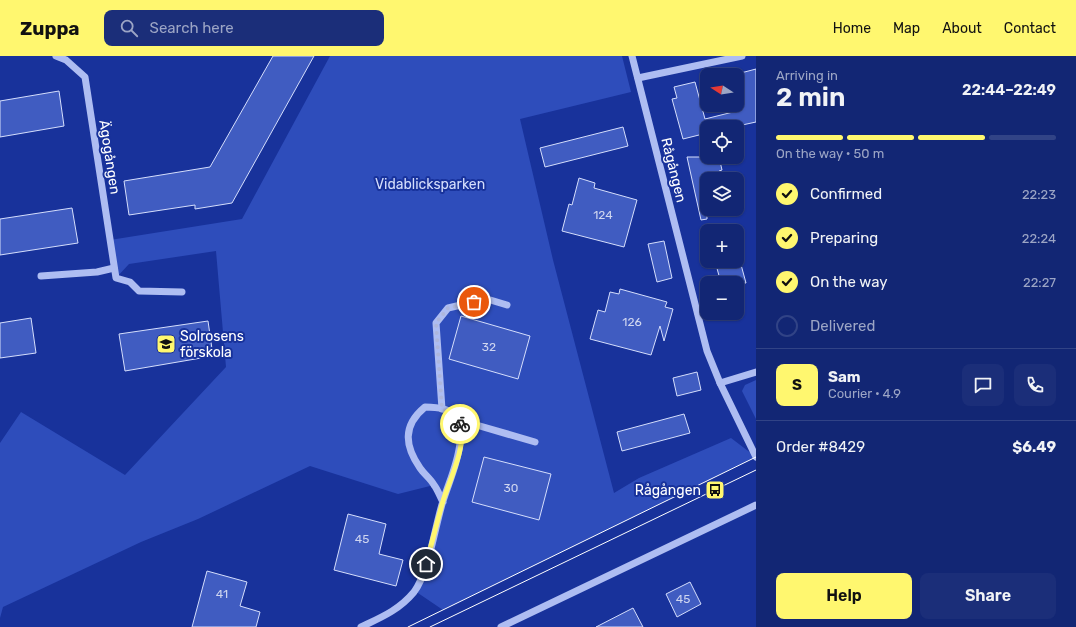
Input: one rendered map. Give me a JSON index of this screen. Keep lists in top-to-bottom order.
{
  "streets": {
    "street": ["Ägogången", "Rågången"]
  },
  "parks": ["Vidablicksparken"],
  "places": {
    "school or university": ["Solrosens förskola"],
    "bus stop": ["Rågången"]
  },
  "house_numbers": [
    "124",
    "126",
    "32",
    "30",
    "45",
    "41",
    "45"
  ],
  "north": "left",
  "page": {
    "header": "Zuppa",
    "search": "Search here",
    "nav": [
      "Home",
      "Map",
      "About",
      "Contact"
    ],
    "heading": ["2 min", "Arriving in", "22:44–22:49"],
    "panel": [
      "Sam",
      "Courier · 4.9",
      "Order #8429",
      "$6.49"
    ],
    "map_buttons": ["+", "−"],
    "bar": "On the way · 50 m",
    "list": [
      ["Confirmed", "22:23"],
      ["Preparing", "22:24"],
      ["On the way", "22:27"],
      "Delivered"
    ],
    "round": "S",
    "buttons": ["Help", "Share"]
  }
}
